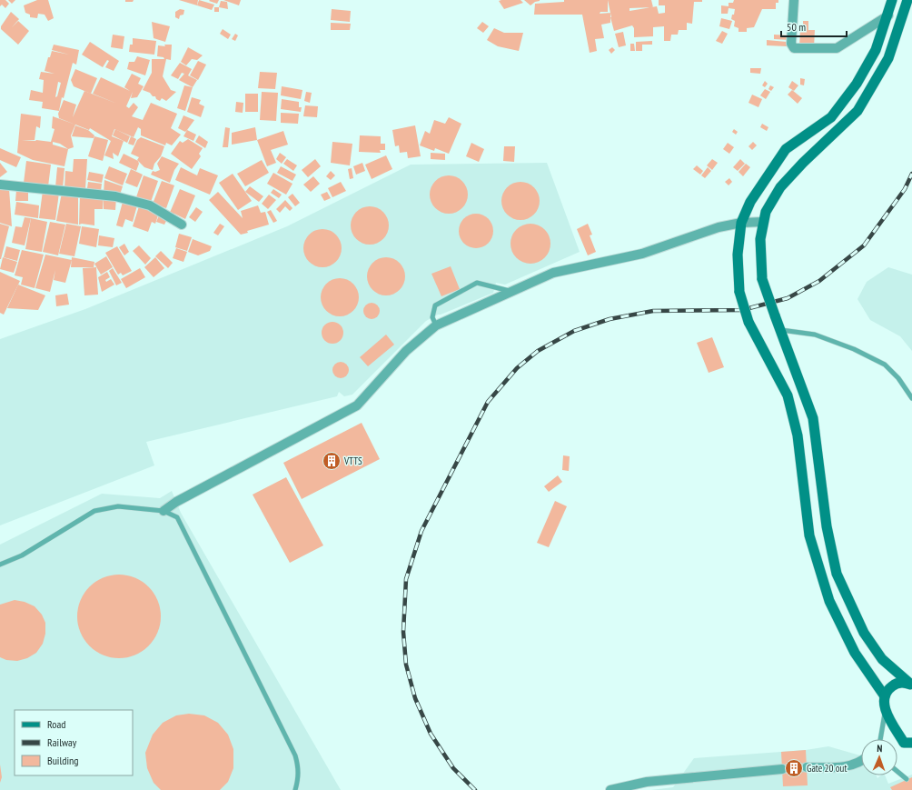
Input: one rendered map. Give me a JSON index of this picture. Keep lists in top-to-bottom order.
{
  "places": {
    "building": ["VTTS", "Gate 20 out"]
  },
  "legend": ["Road", "Railway", "Building"],
  "scale_bar": "50 m",
  "north": "top"
}
